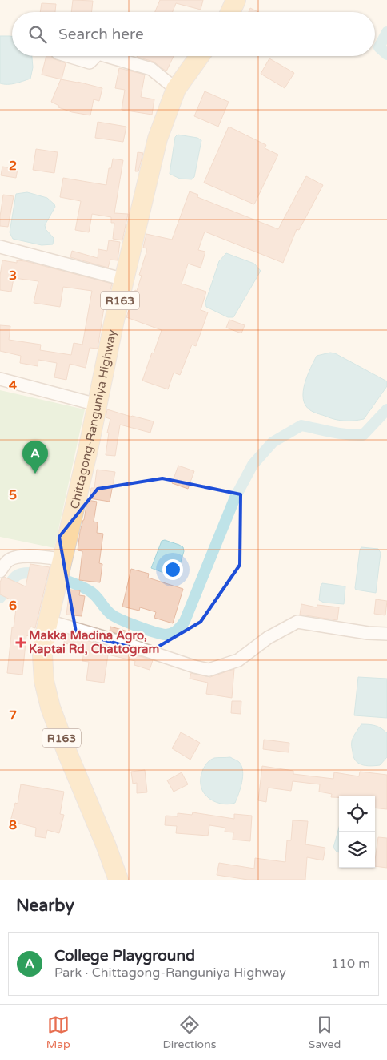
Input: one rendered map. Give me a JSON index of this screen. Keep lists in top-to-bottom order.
{
  "streets": {
    "main road": ["R163", "Chittagong-Ranguniya Highway"]
  },
  "crossings": [
    ["R163", "Chittagong-Ranguniya Highway"]
  ],
  "places": {
    "health": ["Makka Madina Agro, Kaptai Rd, Chattogram"]
  },
  "page": {
    "search": "Search here",
    "pins": "A",
    "heading": "Nearby",
    "list": [
      {
        "mark": "A",
        "name": "College Playground",
        "note": "Park · Chittagong-Ranguniya Highway",
        "value": "110 m"
      }
    ],
    "nav": ["Map", "Directions", "Saved"]
  },
  "grid": {
    "rows": [
      "2",
      "3",
      "4",
      "5",
      "6",
      "7",
      "8"
    ]
  }
}
